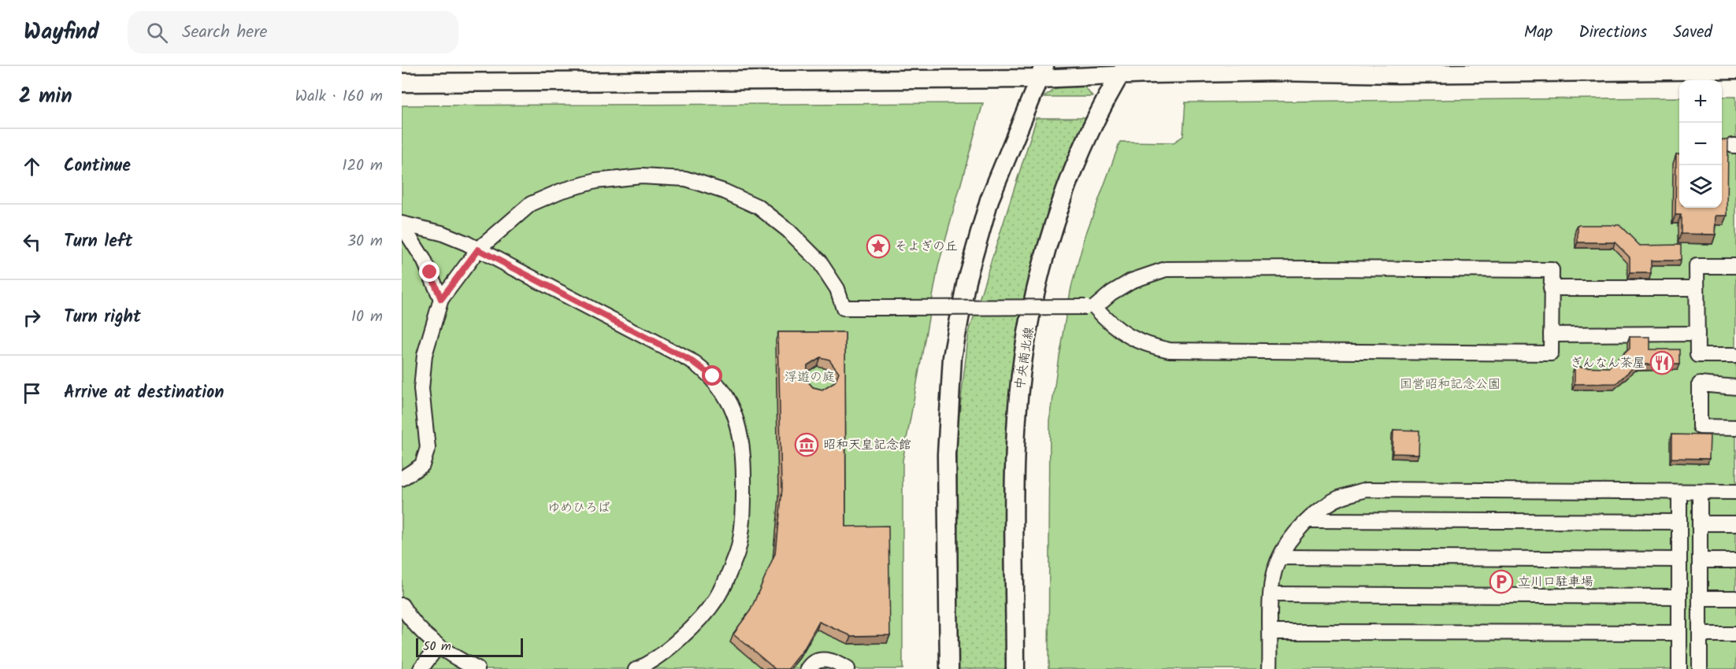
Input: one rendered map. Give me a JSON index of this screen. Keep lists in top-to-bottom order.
{
  "streets": {
    "main road": ["中央南北線"]
  },
  "parks": ["浮遊の庭", "国営昭和記念公園", "ゆめひろば"],
  "places": {
    "place": ["そよぎの丘"],
    "restaurant": ["ぎんなん茶屋"],
    "museum": ["昭和天皇記念館"],
    "parking": ["立川口駐車場"]
  },
  "scale_bar": "50 m",
  "page": {
    "header": "Wayfind",
    "search": "Search here",
    "nav": ["Map", "Directions", "Saved"],
    "heading": ["2 min", "Walk · 160 m"],
    "map_buttons": ["+", "−"],
    "list": [
      ["Continue", "120 m"],
      ["Turn left", "30 m"],
      ["Turn right", "10 m"],
      "Arrive at destination"
    ],
    "scale": "50 m"
  }
}
